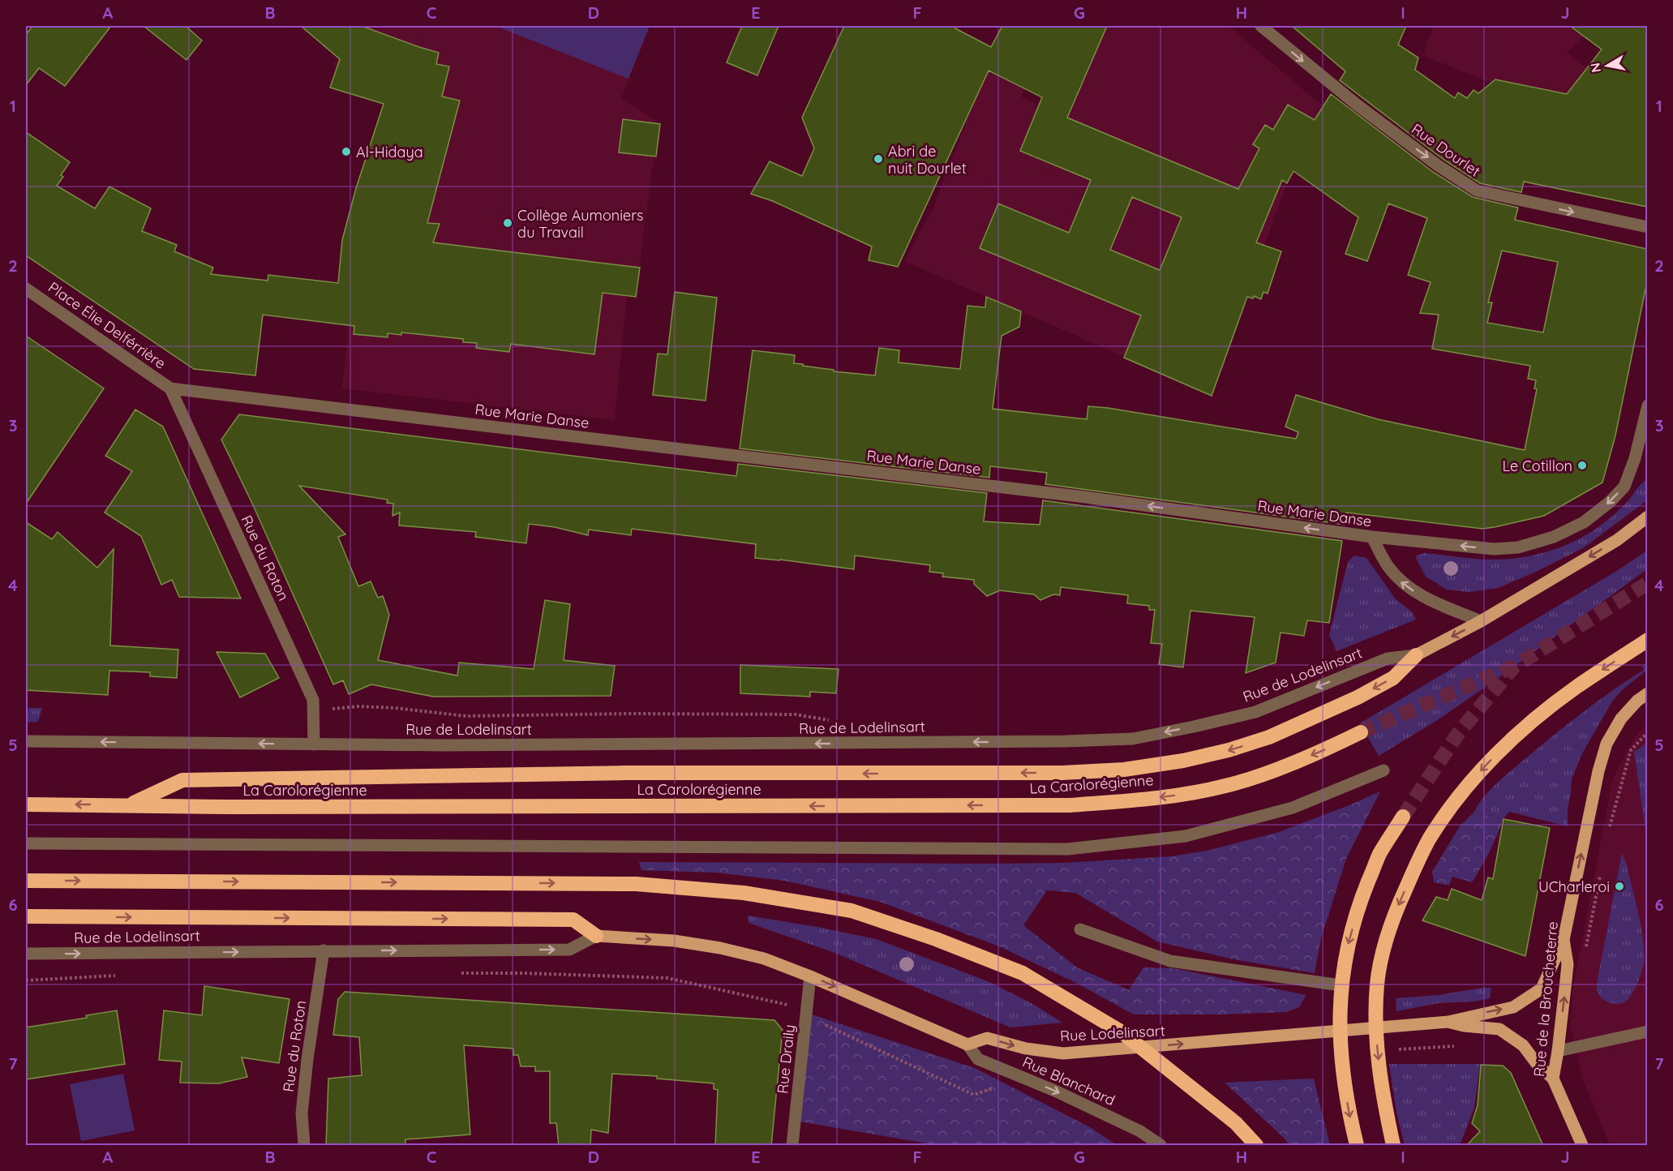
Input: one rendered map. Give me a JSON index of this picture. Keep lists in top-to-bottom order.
{
  "streets": {
    "highway": ["La Carolorégienne"],
    "main road": ["Rue de Lodelinsart", "Rue de la Broucheterre", "Rue Lodelinsart"],
    "street": [
      "Rue Dourlet",
      "Place Élie Delférrière",
      "Rue Marie Danse",
      "Rue du Roton",
      "Rue Draily",
      "Rue Blanchard"
    ]
  },
  "crossings": [
    ["Place Élie Delférrière", "Rue Marie Danse"],
    ["Place Élie Delférrière", "Rue du Roton"],
    ["Rue Marie Danse", "Rue du Roton"],
    ["Rue du Roton", "Rue de Lodelinsart"],
    ["Rue de la Broucheterre", "Rue Lodelinsart"],
    ["Rue Lodelinsart", "Rue Blanchard"]
  ],
  "one_way": [
    "Rue Dourlet",
    "Rue Marie Danse",
    "Rue de la Broucheterre",
    "Rue Lodelinsart",
    "Rue Blanchard"
  ],
  "places": [
    "Al-Hidaya",
    "Abri de nuit Dourlet",
    "Collège Aumoniers du Travail",
    "Le Cotillon",
    "UCharleroi"
  ],
  "north": "left",
  "grid": {
    "columns": [
      "A",
      "B",
      "C",
      "D",
      "E",
      "F",
      "G",
      "H",
      "I",
      "J"
    ],
    "rows": [
      "1",
      "2",
      "3",
      "4",
      "5",
      "6",
      "7"
    ]
  }
}
